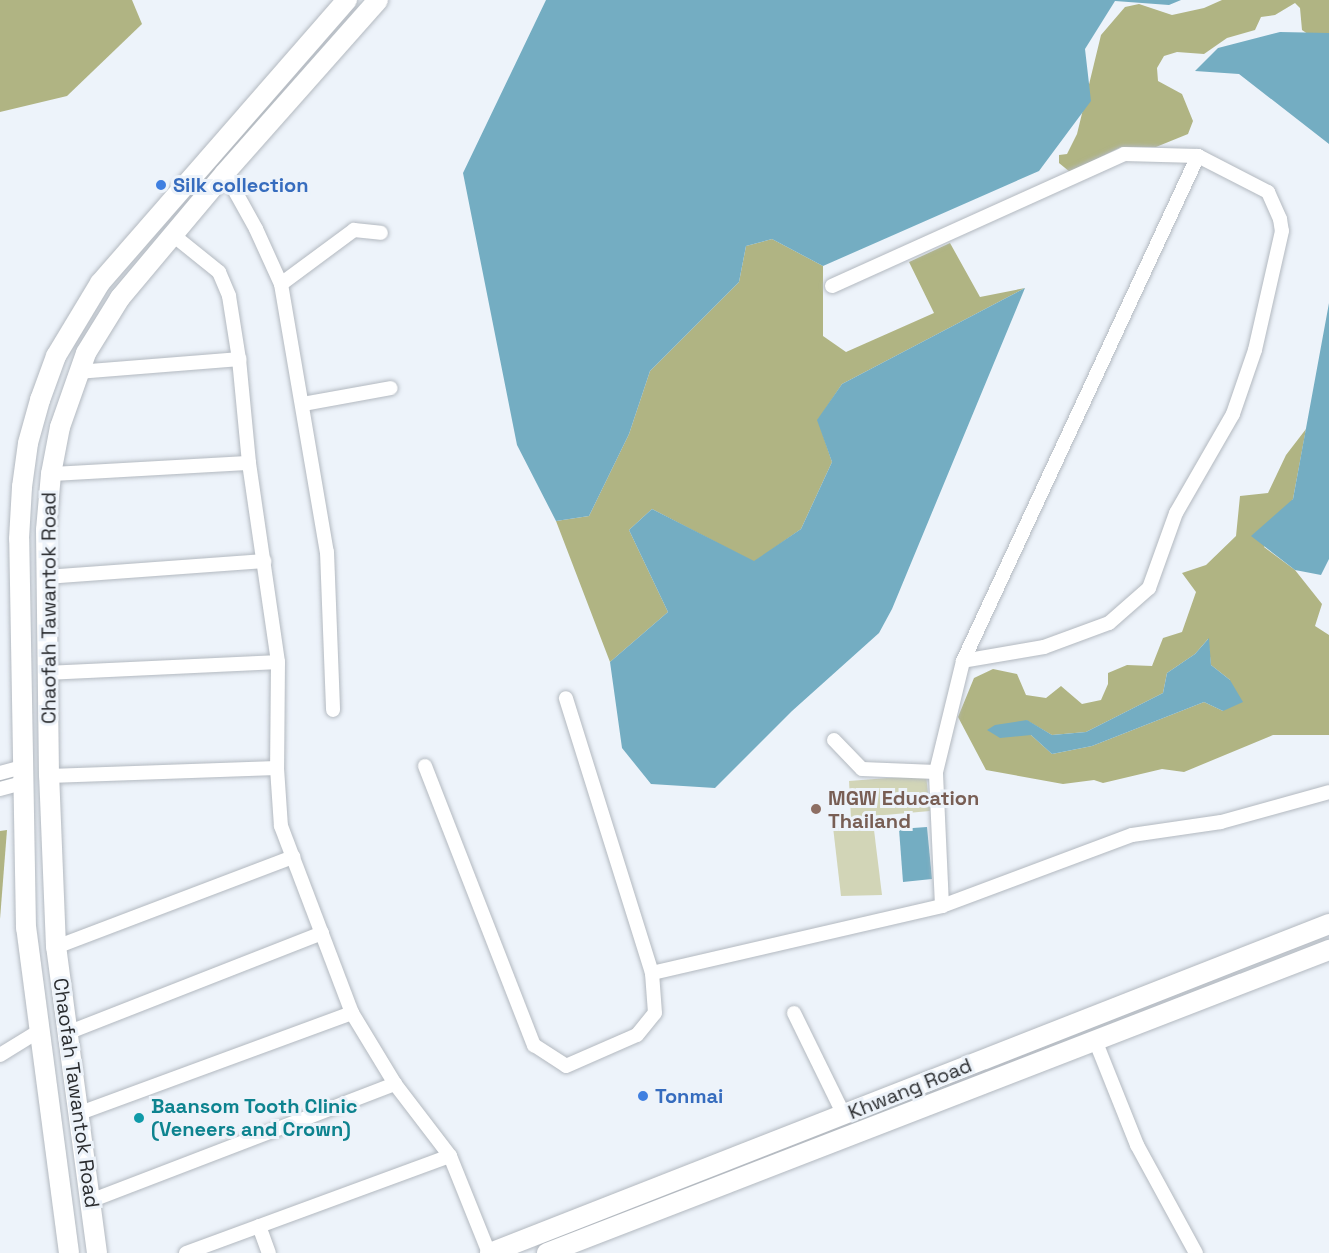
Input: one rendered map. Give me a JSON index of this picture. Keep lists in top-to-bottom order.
{
  "streets": {
    "main road": ["Chaofah Tawantok Road", "Khwang Road"]
  },
  "places": [
    "Silk collection",
    "MGW Education Thailand",
    "Tonmai",
    "Baansom Tooth Clinic (Veneers and Crown)"
  ]
}
